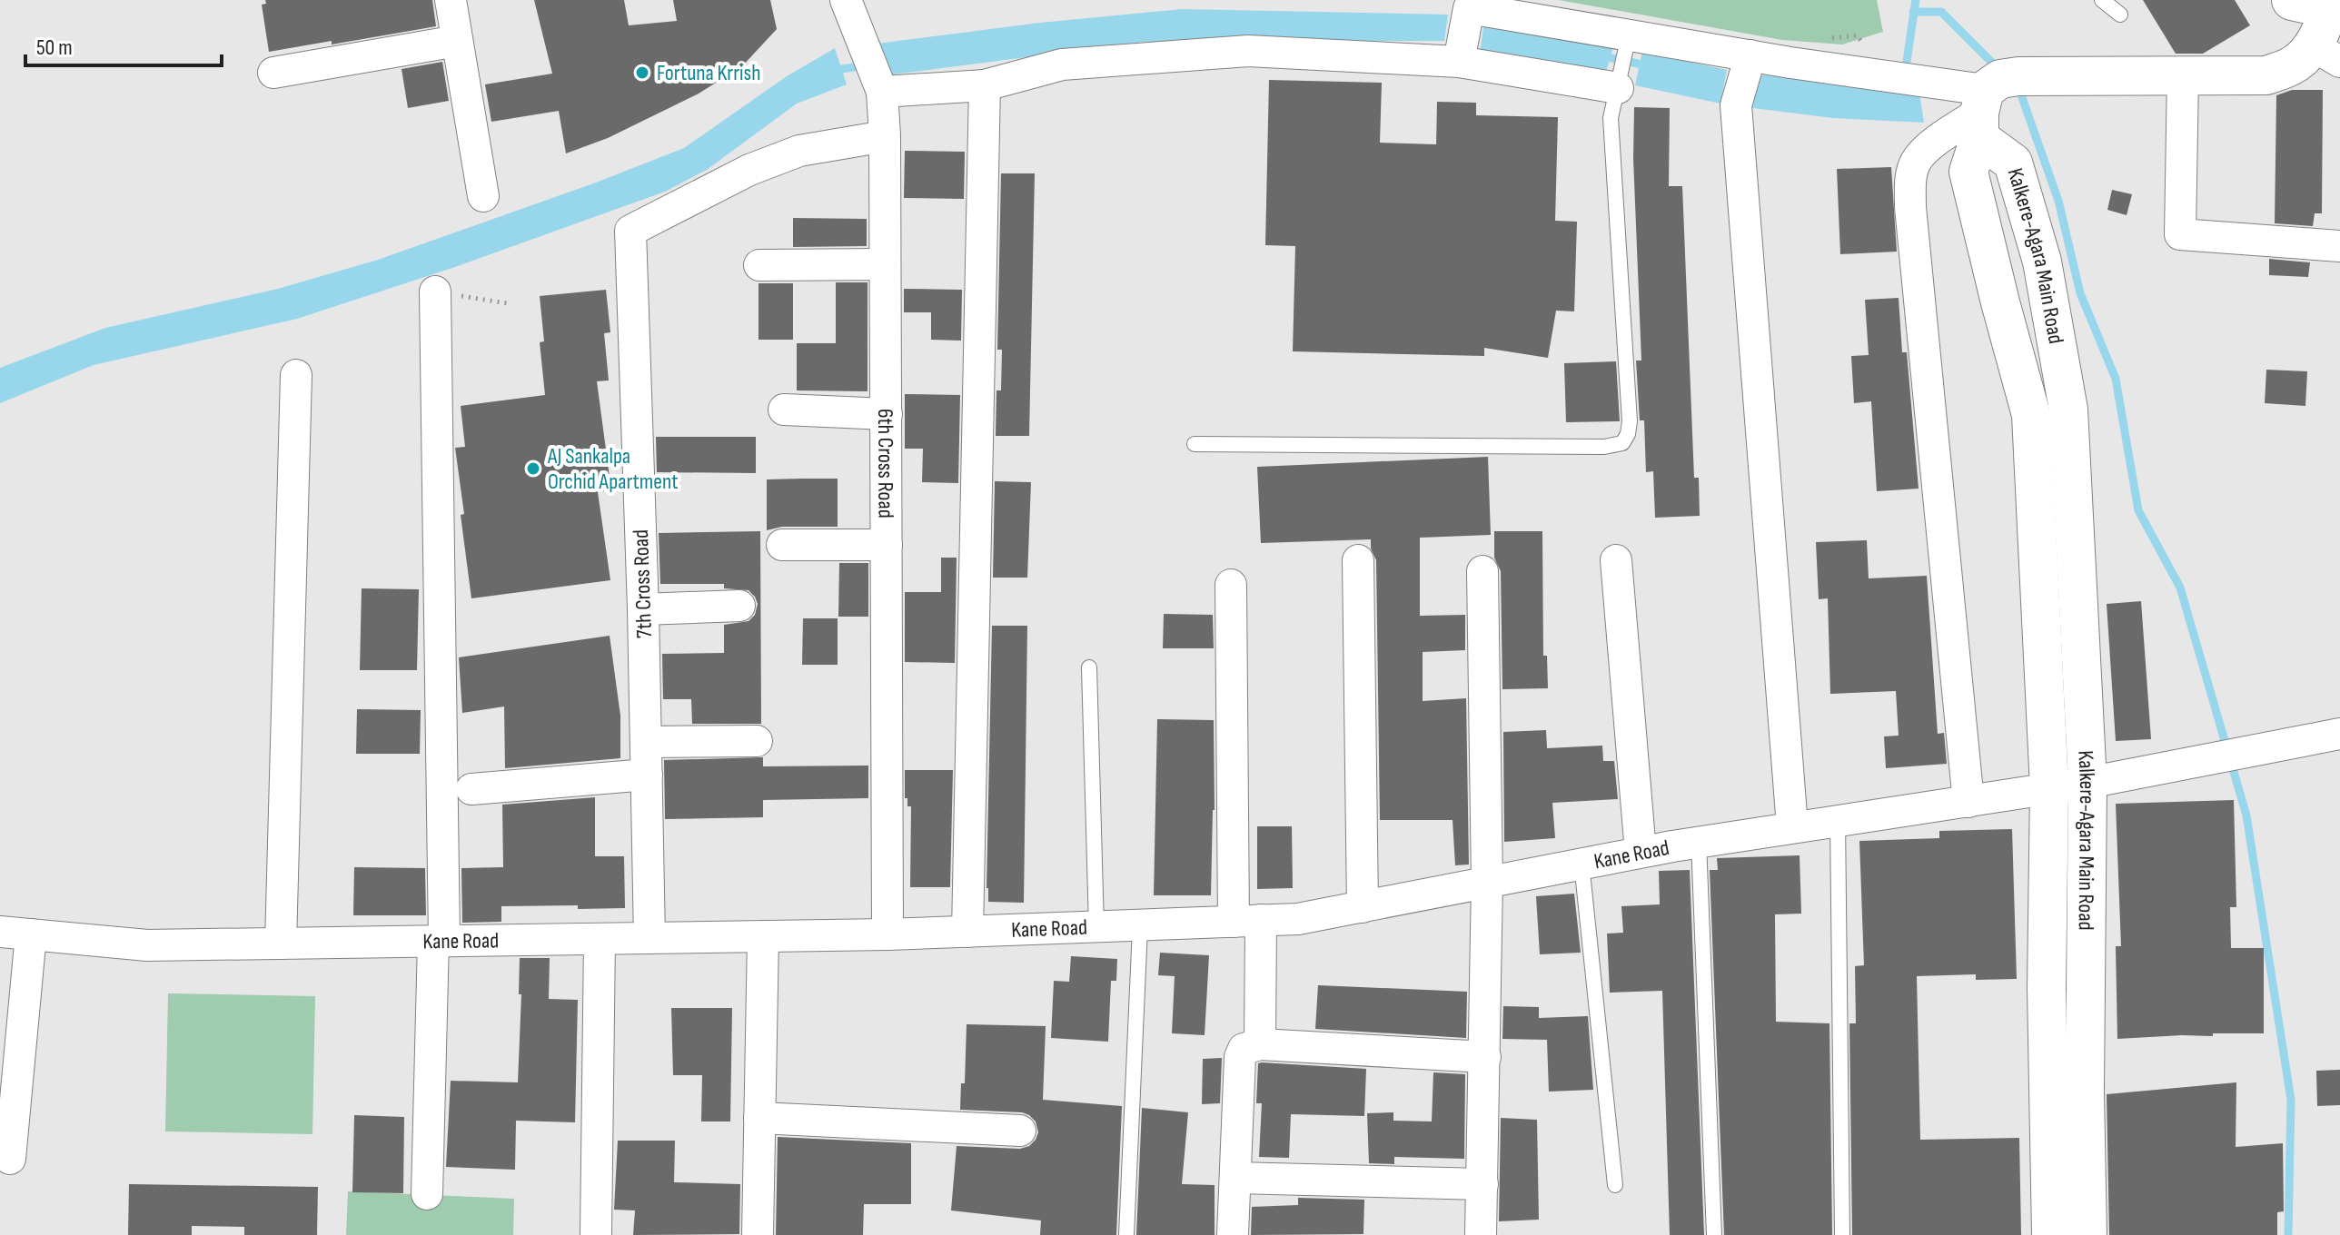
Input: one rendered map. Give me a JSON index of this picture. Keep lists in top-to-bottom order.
{
  "streets": {
    "street": [
      "Kalkere-Agara Main Road",
      "6th Cross Road",
      "7th Cross Road",
      "Kane Road"
    ]
  },
  "crossings": [
    ["Kalkere-Agara Main Road", "Kane Road"],
    ["6th Cross Road", "7th Cross Road"],
    ["6th Cross Road", "Kane Road"],
    ["7th Cross Road", "Kane Road"]
  ],
  "places": ["Fortuna Krrish", "AJ Sankalpa Orchid Apartment"],
  "scale_bar": "50 m"
}
